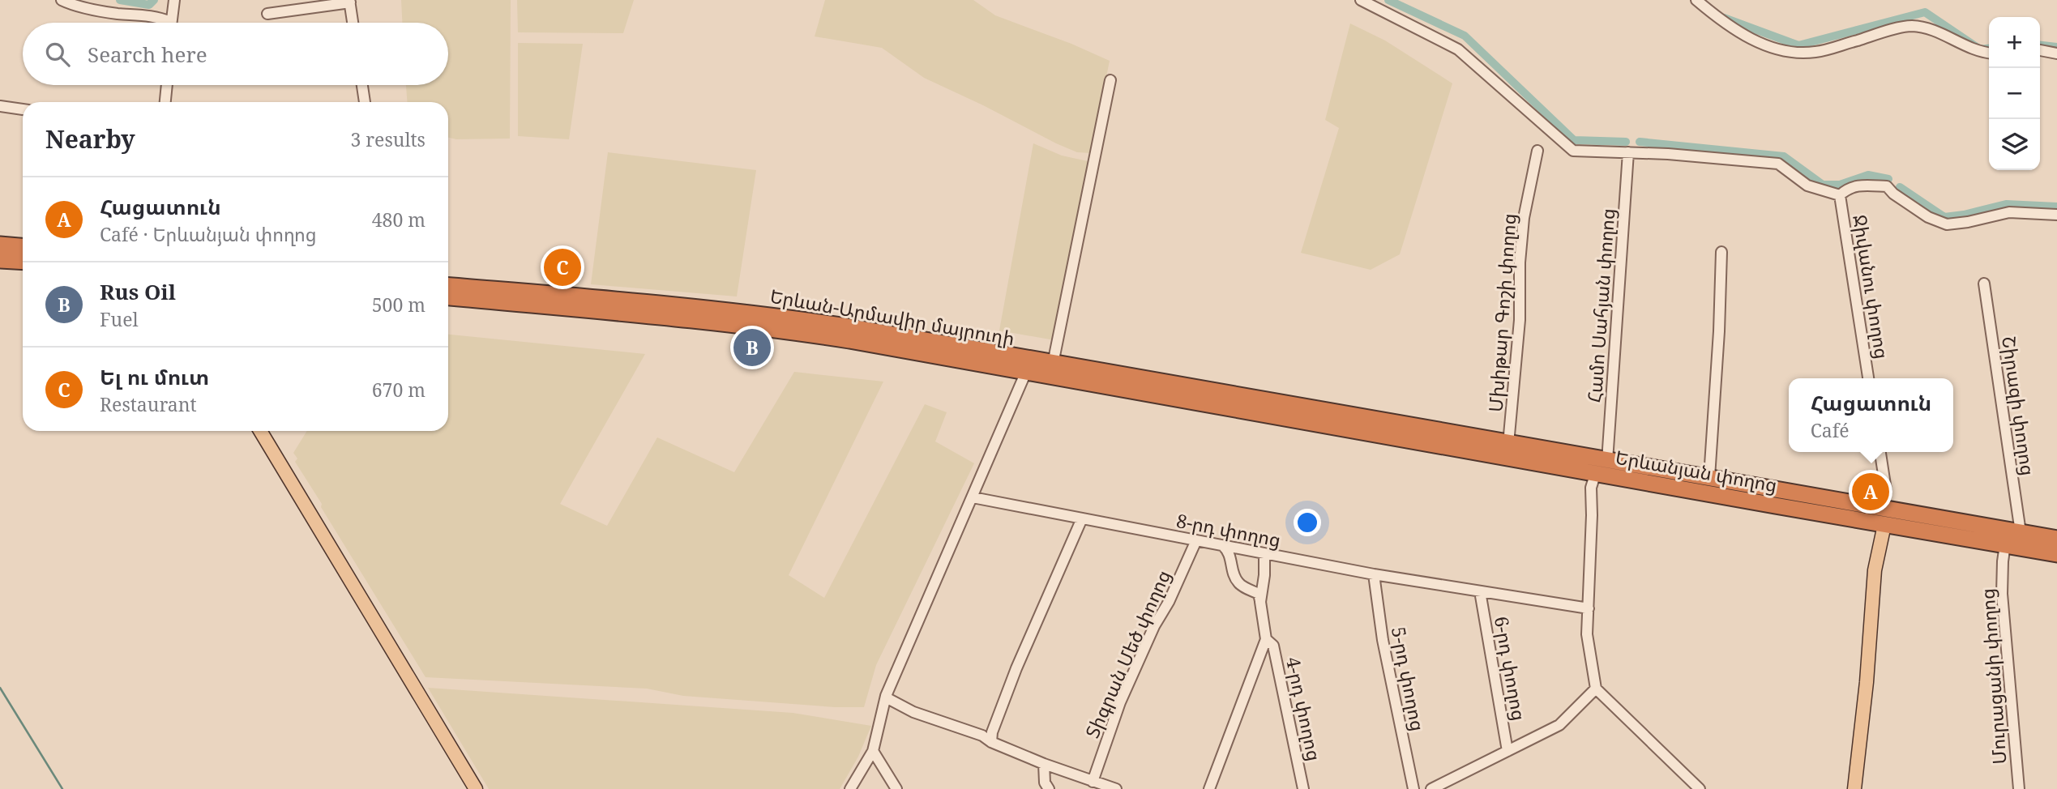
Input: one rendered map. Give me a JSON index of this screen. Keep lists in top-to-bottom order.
{
  "streets": {
    "highway": ["Երևան-Արմավիր մայրուղի", "Երևանյան փողոց"],
    "street": [
      "Ջիվանու փողոց",
      "Համո Սահյան փողոց",
      "Մխիթար Գոշի փողոց",
      "Շիրազի փողոց",
      "8-րդ փողոց",
      "Տիգրան Մեծ փողոց",
      "6-րդ փողոց",
      "Մուրացանի փողոց",
      "5-րդ փողոց",
      "4-րդ փողոց"
    ]
  },
  "crossings": [
    ["Համո Սահյան փողոց", "Երևանյան փողոց"],
    ["Մխիթար Գոշի փողոց", "Երևանյան փողոց"],
    ["Երևան-Արմավիր մայրուղի", "Երևանյան փողոց"],
    ["Շիրազի փողոց", "Երևանյան փողոց"],
    ["Երևանյան փողոց", "Մուրացանի փողոց"],
    ["8-րդ փողոց", "Տիգրան Մեծ փողոց"],
    ["8-րդ փողոց", "6-րդ փողոց"],
    ["8-րդ փողոց", "5-րդ փողոց"]
  ],
  "page": {
    "map_buttons": ["+", "−"],
    "search": "Search here",
    "heading": ["Nearby", "3 results"],
    "list": [
      {
        "mark": "A",
        "name": "Հացատուն",
        "note": "Café · Երևանյան փողոց",
        "value": "480 m"
      },
      {
        "mark": "B",
        "name": "Rus Oil",
        "note": "Fuel",
        "value": "500 m"
      },
      {
        "mark": "C",
        "name": "Ել ու մուտ",
        "note": "Restaurant",
        "value": "670 m"
      }
    ],
    "pins": ["C", "B", "A"],
    "popup": ["Հացատուն", "Café"]
  }
}
